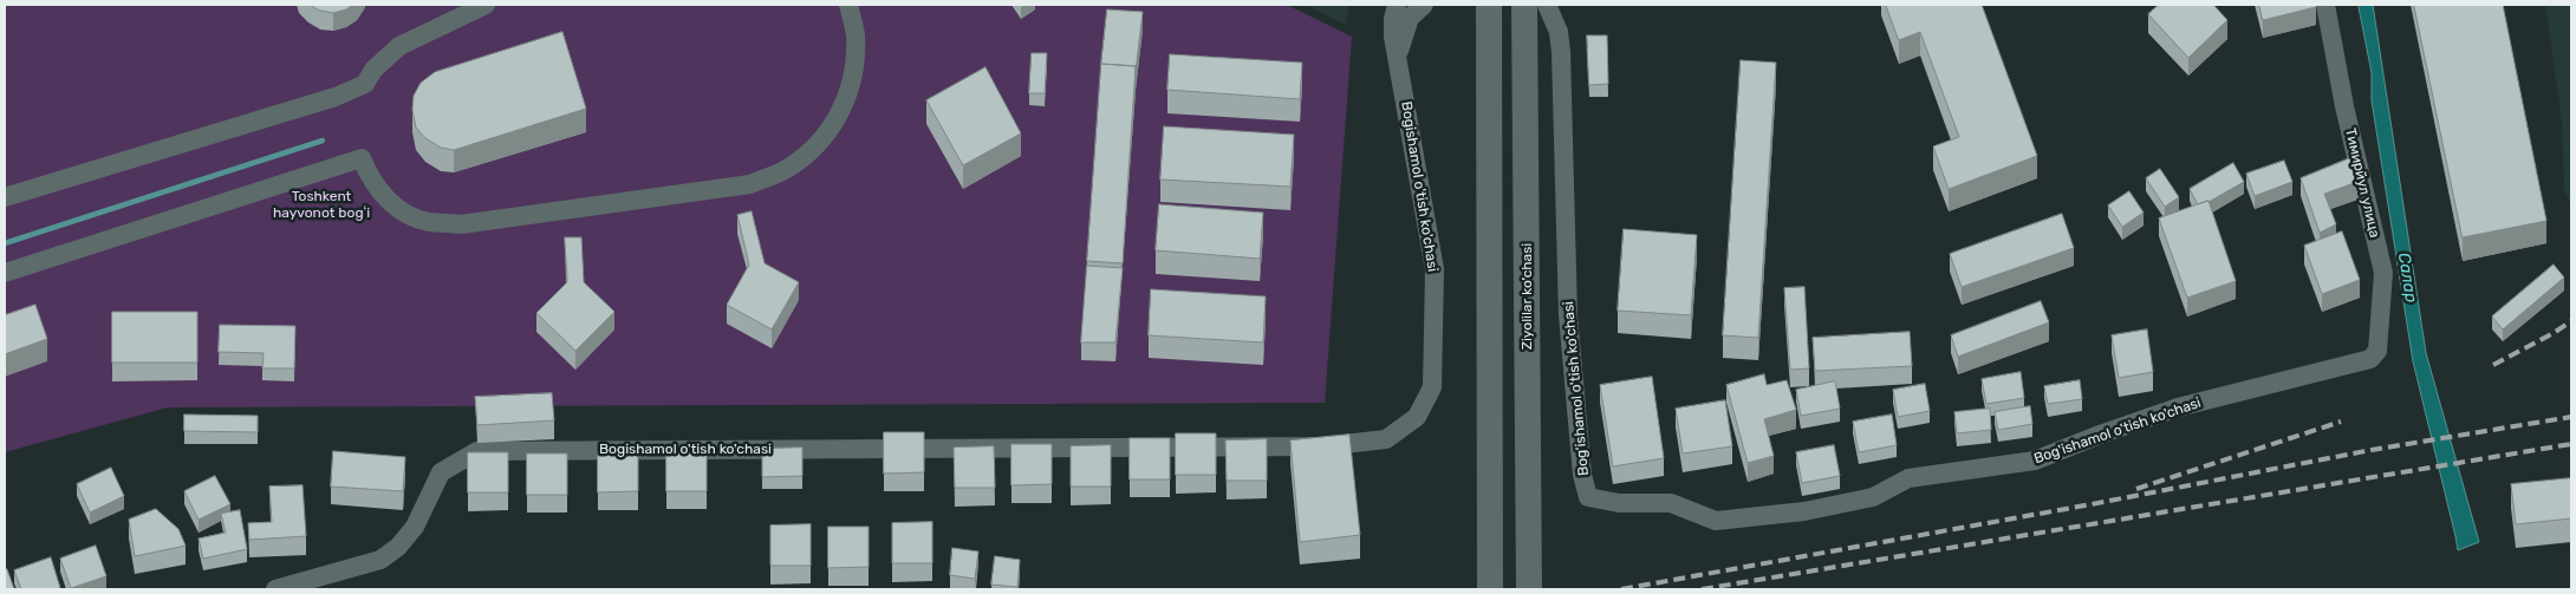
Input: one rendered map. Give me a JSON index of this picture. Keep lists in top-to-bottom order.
{
  "streets": {
    "main road": ["Ziyolilar ko'chasi"],
    "street": ["Тимирйул улица", "Bogishamol o'tish ko'chasi", "Bog'ishamol o'tish ko'chasi"]
  },
  "crossings": [
    ["Тимирйул улица", "Bog'ishamol o'tish ko'chasi"]
  ],
  "water": ["Салар"],
  "parks": ["Toshkent hayvonot bogʻi"]
}
